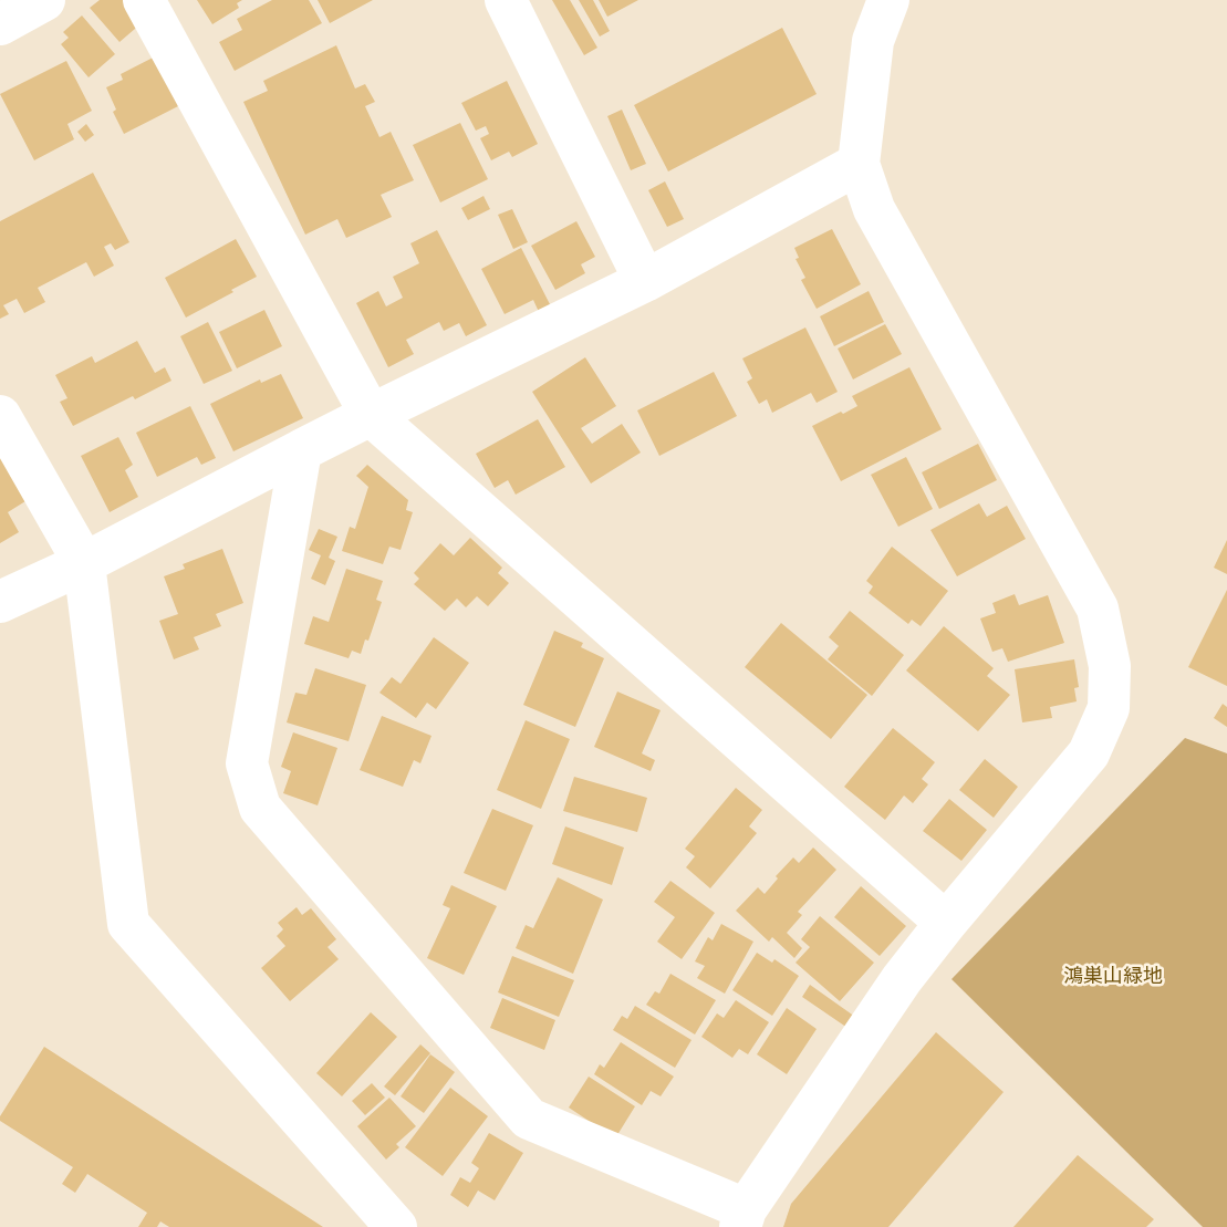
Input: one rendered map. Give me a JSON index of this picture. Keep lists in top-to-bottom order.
{
  "parks": ["鴻巣山緑地"]
}
